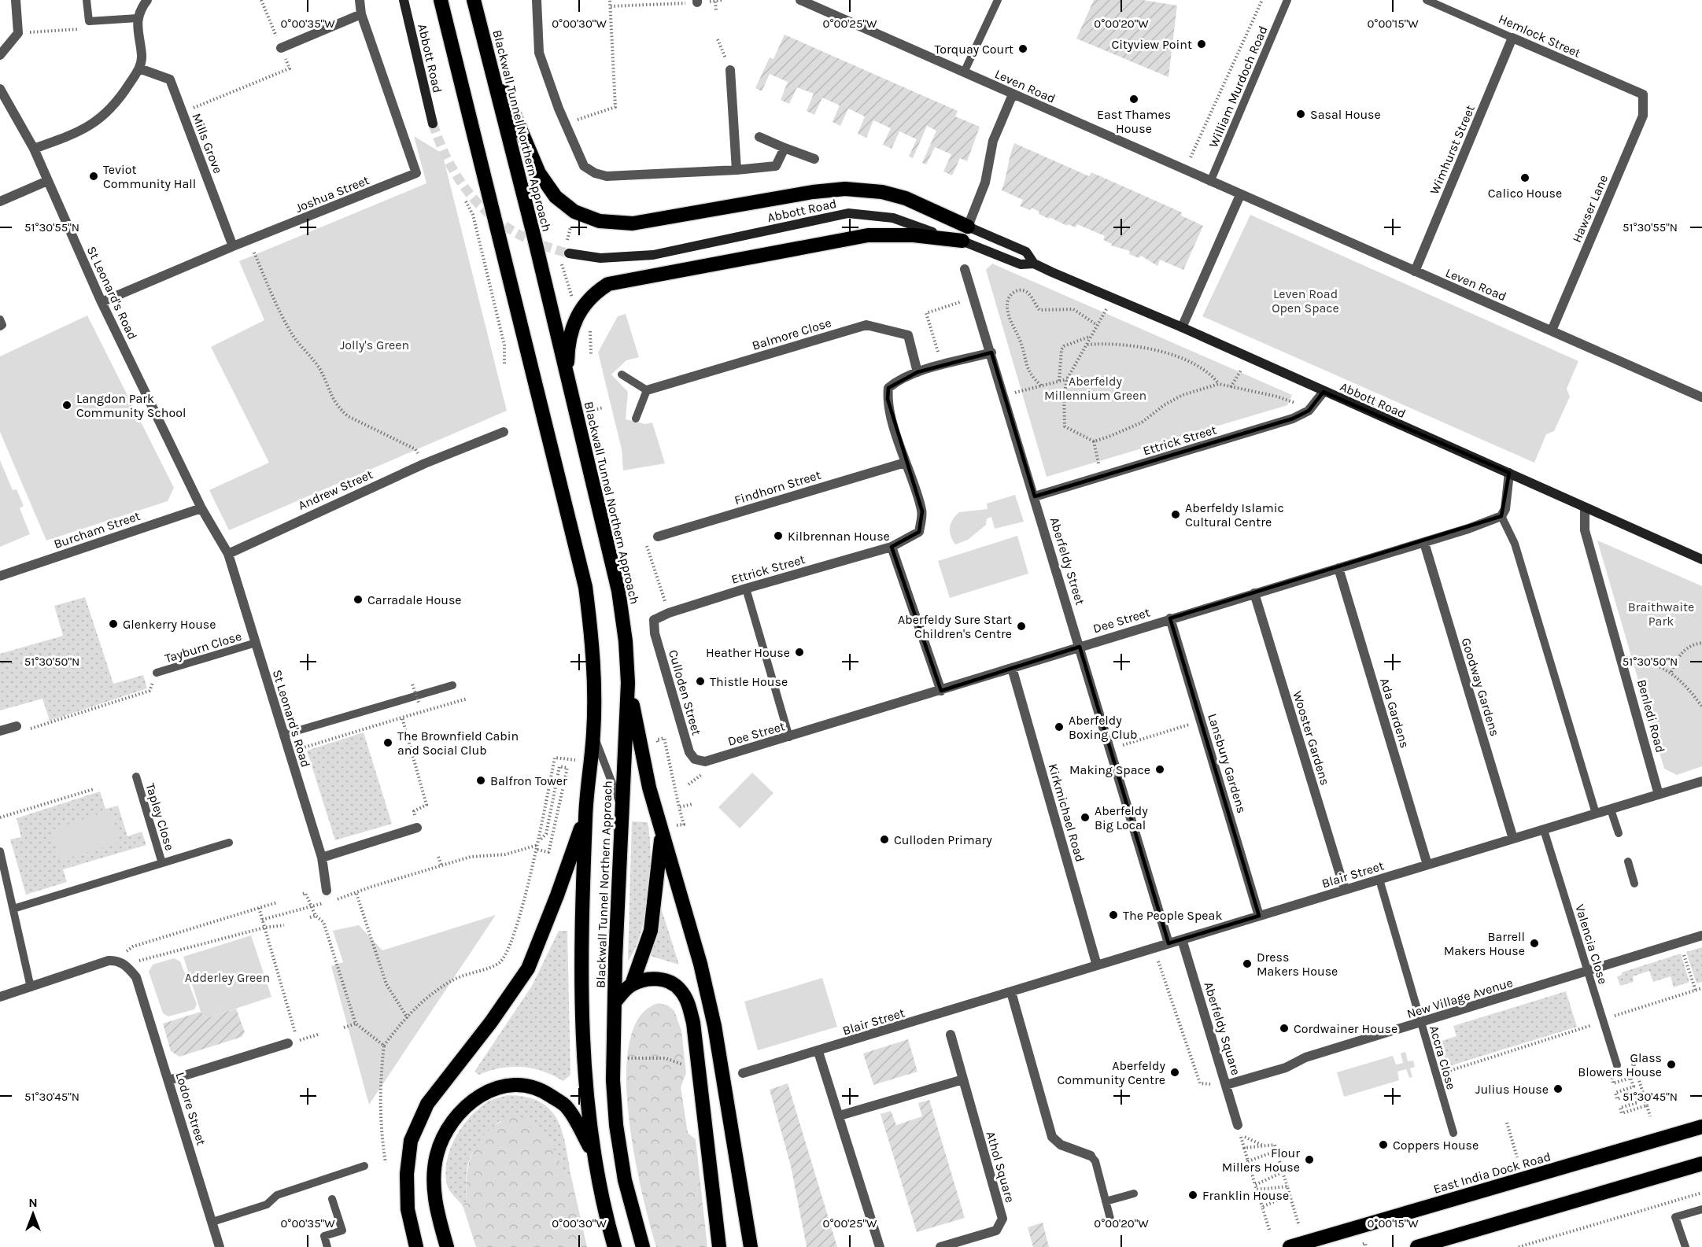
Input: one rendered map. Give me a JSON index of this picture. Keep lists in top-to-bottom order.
{
  "streets": {
    "highway": ["Blackwall Tunnel Northern Approach", "East India Dock Road"],
    "main road": ["Abbott Road"],
    "street": [
      "Hemlock Street",
      "Leven Road",
      "Mills Grove",
      "Wimhurst Street",
      "Joshua Street",
      "Hawser Lane",
      "St Leonard's Road",
      "Balmore Close",
      "Ettrick Street",
      "Findhorn Street",
      "Andrew Street",
      "Burcham Street",
      "Aberfeldy Street",
      "Dee Street",
      "Goodway Gardens",
      "Culloden Street",
      "Ada Gardens",
      "Benledi Road",
      "Wooster Gardens",
      "Lansbury Gardens",
      "Kirkmichael Road",
      "Blair Street",
      "New Village Avenue",
      "Aberfeldy Square",
      "Lodore Street",
      "Athol Square"
    ],
    "lane": [
      "William Murdoch Road",
      "Tayburn Close",
      "Tapley Close",
      "Valencia Close",
      "Accra Close"
    ]
  },
  "crossings": [
    ["Hemlock Street", "Wimhurst Street"],
    ["Hemlock Street", "Hawser Lane"],
    ["Abbott Road", "Ettrick Street"],
    ["Abbott Road", "Benledi Road"],
    ["Leven Road", "William Murdoch Road"],
    ["Leven Road", "Wimhurst Street"],
    ["Leven Road", "Hawser Lane"],
    ["Mills Grove", "Joshua Street"],
    ["Joshua Street", "St Leonard's Road"],
    ["St Leonard's Road", "Andrew Street"],
    ["St Leonard's Road", "Burcham Street"],
    ["St Leonard's Road", "Tayburn Close"],
    ["Ettrick Street", "Findhorn Street"],
    ["Ettrick Street", "Aberfeldy Street"],
    ["Ettrick Street", "Culloden Street"],
    ["Aberfeldy Street", "Dee Street"],
    ["Aberfeldy Street", "Blair Street"],
    ["Dee Street", "Goodway Gardens"],
    ["Dee Street", "Culloden Street"],
    ["Dee Street", "Ada Gardens"],
    ["Dee Street", "Wooster Gardens"],
    ["Dee Street", "Lansbury Gardens"],
    ["Dee Street", "Kirkmichael Road"],
    ["Goodway Gardens", "Blair Street"],
    ["Ada Gardens", "Blair Street"],
    ["Benledi Road", "Blair Street"],
    ["Wooster Gardens", "Blair Street"],
    ["Lansbury Gardens", "Blair Street"],
    ["Kirkmichael Road", "Blair Street"],
    ["Blair Street", "Valencia Close"],
    ["Blair Street", "Aberfeldy Square"],
    ["Blair Street", "Accra Close"],
    ["Valencia Close", "New Village Avenue"],
    ["New Village Avenue", "Aberfeldy Square"],
    ["New Village Avenue", "Accra Close"]
  ],
  "parks": [
    "Leven Road Open Space",
    "Jolly's Green",
    "Aberfeldy Millennium Green",
    "Braithwaite Park",
    "Adderley Green"
  ],
  "places": [
    "Cityview Point",
    "Torquay Court",
    "East Thames House",
    "Sasal House",
    "Teviot Community Hall",
    "Calico House",
    "Langdon Park Community School",
    "Aberfeldy Islamic Cultural Centre",
    "Kilbrennan House",
    "Carradale House",
    "Glenkerry House",
    "Aberfeldy Sure Start Children's Centre",
    "Heather House",
    "Thistle House",
    "Aberfeldy Boxing Club",
    "The Brownfield Cabin and Social Club",
    "Making Space",
    "Balfron Tower",
    "Aberfeldy Big Local",
    "Culloden Primary",
    "The People Speak",
    "Barrell Makers House",
    "Dress Makers House",
    "Cordwainer House",
    "Glass Blowers House",
    "Aberfeldy Community Centre",
    "Julius House",
    "Coppers House",
    "Flour Millers House",
    "Franklin House"
  ],
  "north": "top",
  "coordinates": [
    "0°00'35\"W",
    "0°00'30\"W",
    "0°00'25\"W",
    "0°00'20\"W",
    "0°00'15\"W",
    "51°30'55\"N",
    "51°30'50\"N",
    "51°30'45\"N"
  ]
}
